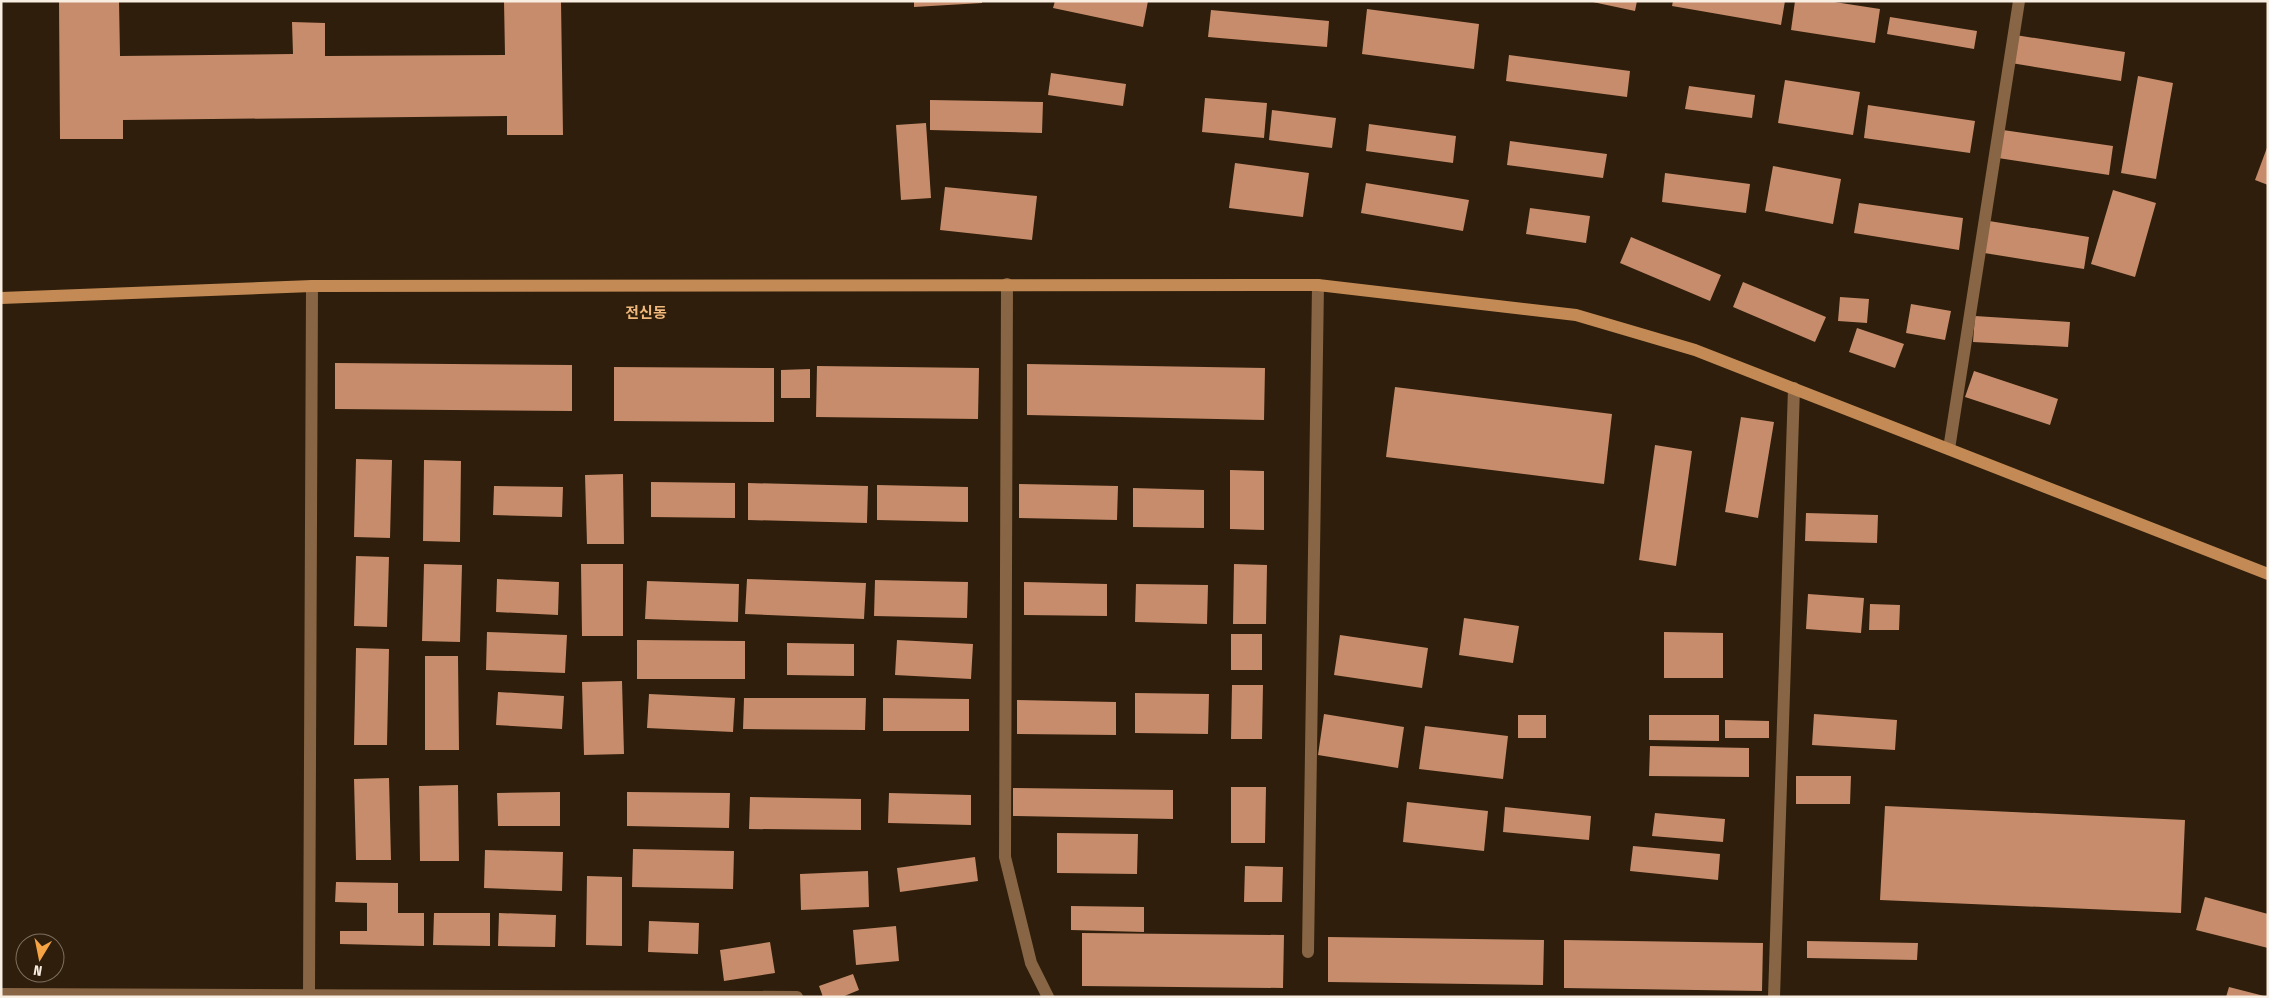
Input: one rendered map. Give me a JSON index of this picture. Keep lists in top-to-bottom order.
{
  "districts": ["전신동"],
  "north": "bottom"
}
